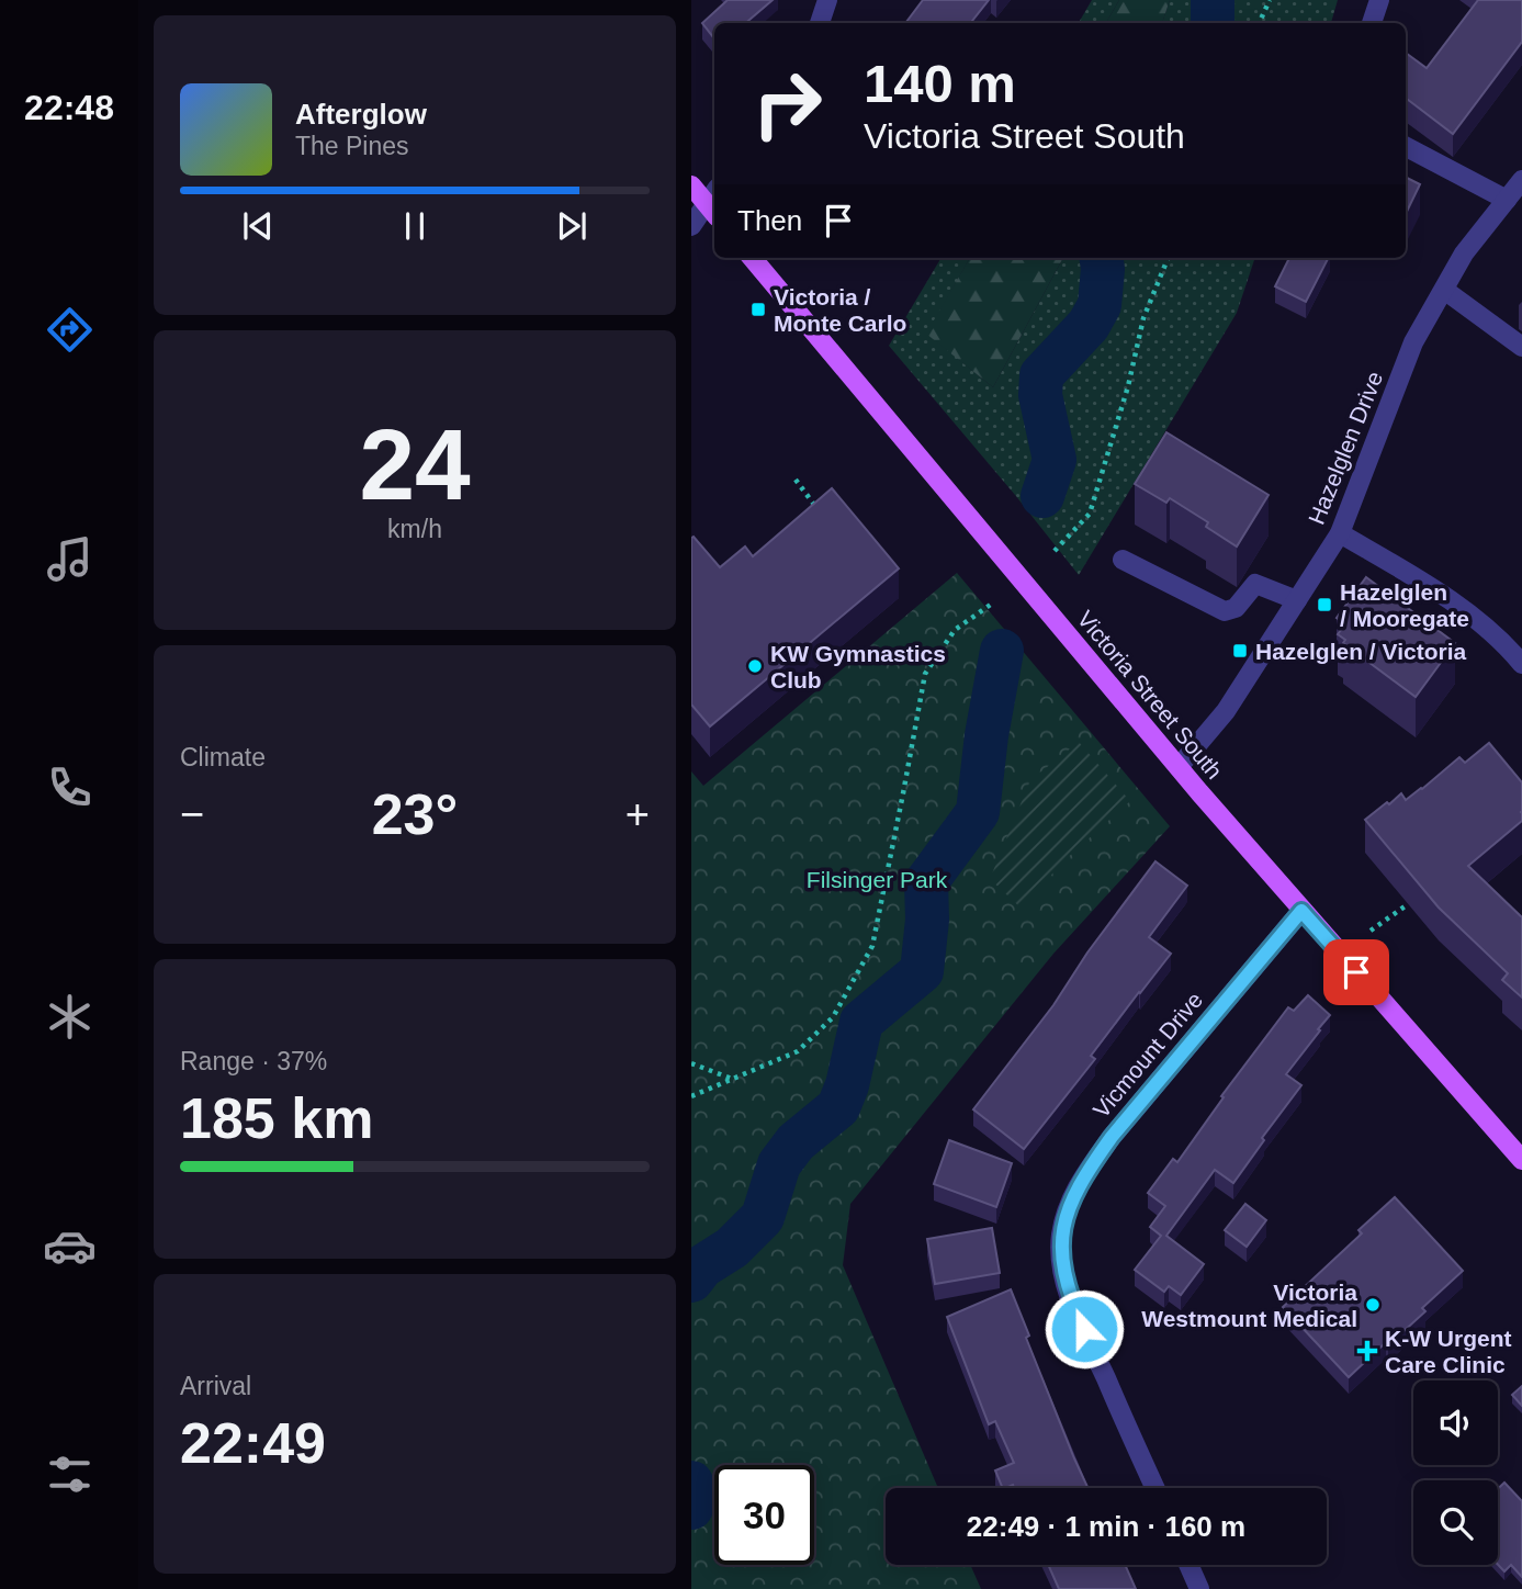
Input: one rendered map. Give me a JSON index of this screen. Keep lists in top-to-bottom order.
{
  "streets": {
    "main road": ["Victoria Street South"],
    "street": ["Hazelglen Drive", "Vicmount Drive"]
  },
  "crossings": [
    ["Hazelglen Drive", "Victoria Street South"],
    ["Victoria Street South", "Vicmount Drive"]
  ],
  "parks": ["Filsinger Park"],
  "places": {
    "transit": ["Victoria / Monte Carlo", "Hazelglen / Mooregate", "Hazelglen / Victoria"],
    "other": ["KW Gymnastics Club", "Victoria Westmount Medical"],
    "health": ["K-W Urgent Care Clinic"]
  },
  "page": {
    "tabs": "22:48",
    "turn": ["140 m", "Victoria Street South"],
    "song": ["Afterglow", "The Pines"],
    "then": "Then",
    "tile": [
      ["24", "km/h"],
      "Climate",
      ["Range · 37%", "185 km"],
      ["Arrival", "22:49"]
    ],
    "heat": ["−", "23°", "+"],
    "limit": "30",
    "trip": "22:49 · 1 min · 160 m"
  }
}
